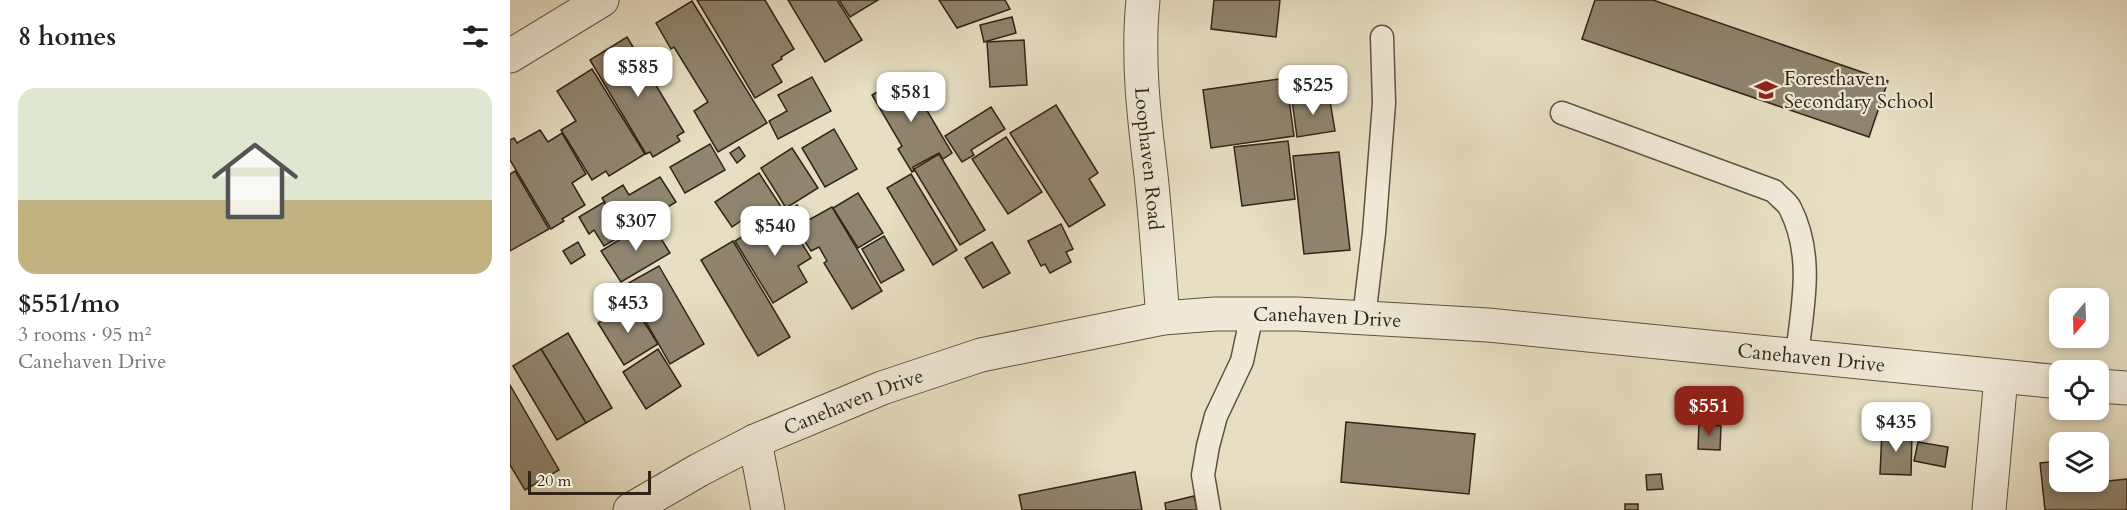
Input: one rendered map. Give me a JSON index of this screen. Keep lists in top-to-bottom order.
{
  "streets": {
    "street": ["Loophaven Road", "Canehaven Drive"]
  },
  "crossings": [
    ["Loophaven Road", "Canehaven Drive"]
  ],
  "places": {
    "school or university": ["Foresthaven Secondary School"]
  },
  "scale_bar": "20 m",
  "north": "bottom",
  "page": {
    "heading": "8 homes",
    "price": [
      "$585",
      "$525",
      "$581",
      "$307",
      "$540",
      "$453",
      "$551",
      "$435"
    ],
    "list": [
      {
        "name": "$551/mo",
        "note": "3 rooms · 95 m² · Canehaven Drive"
      }
    ],
    "scale": "20 m"
  }
}
